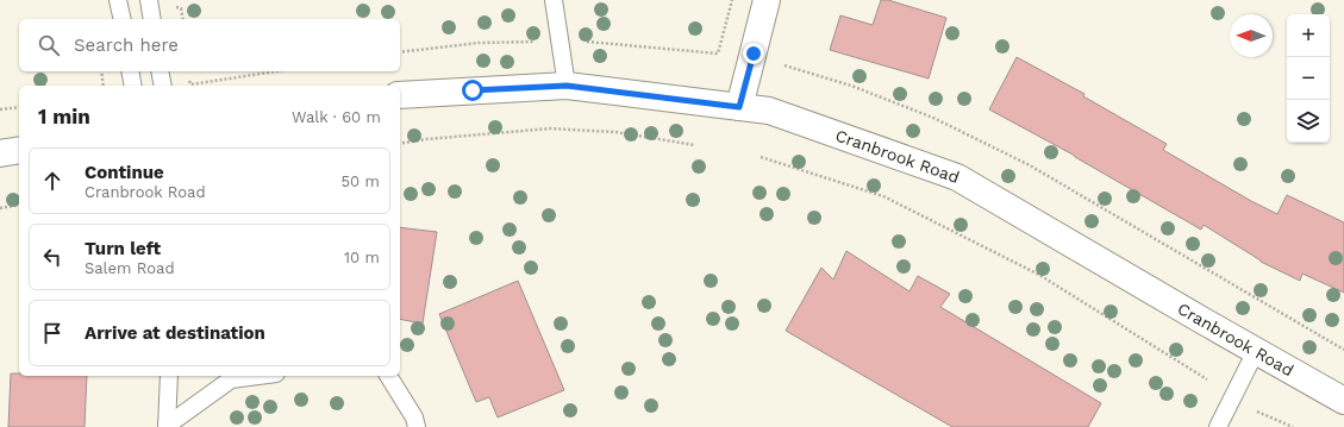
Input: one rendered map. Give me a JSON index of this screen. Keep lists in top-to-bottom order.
{
  "streets": {
    "street": ["Cranbrook Road"]
  },
  "north": "left",
  "page": {
    "map_buttons": ["+", "−"],
    "search": "Search here",
    "heading": ["1 min", "Walk · 60 m"],
    "list": [
      ["Continue", "Cranbrook Road", "50 m"],
      ["Turn left", "Salem Road", "10 m"],
      "Arrive at destination"
    ]
  }
}
